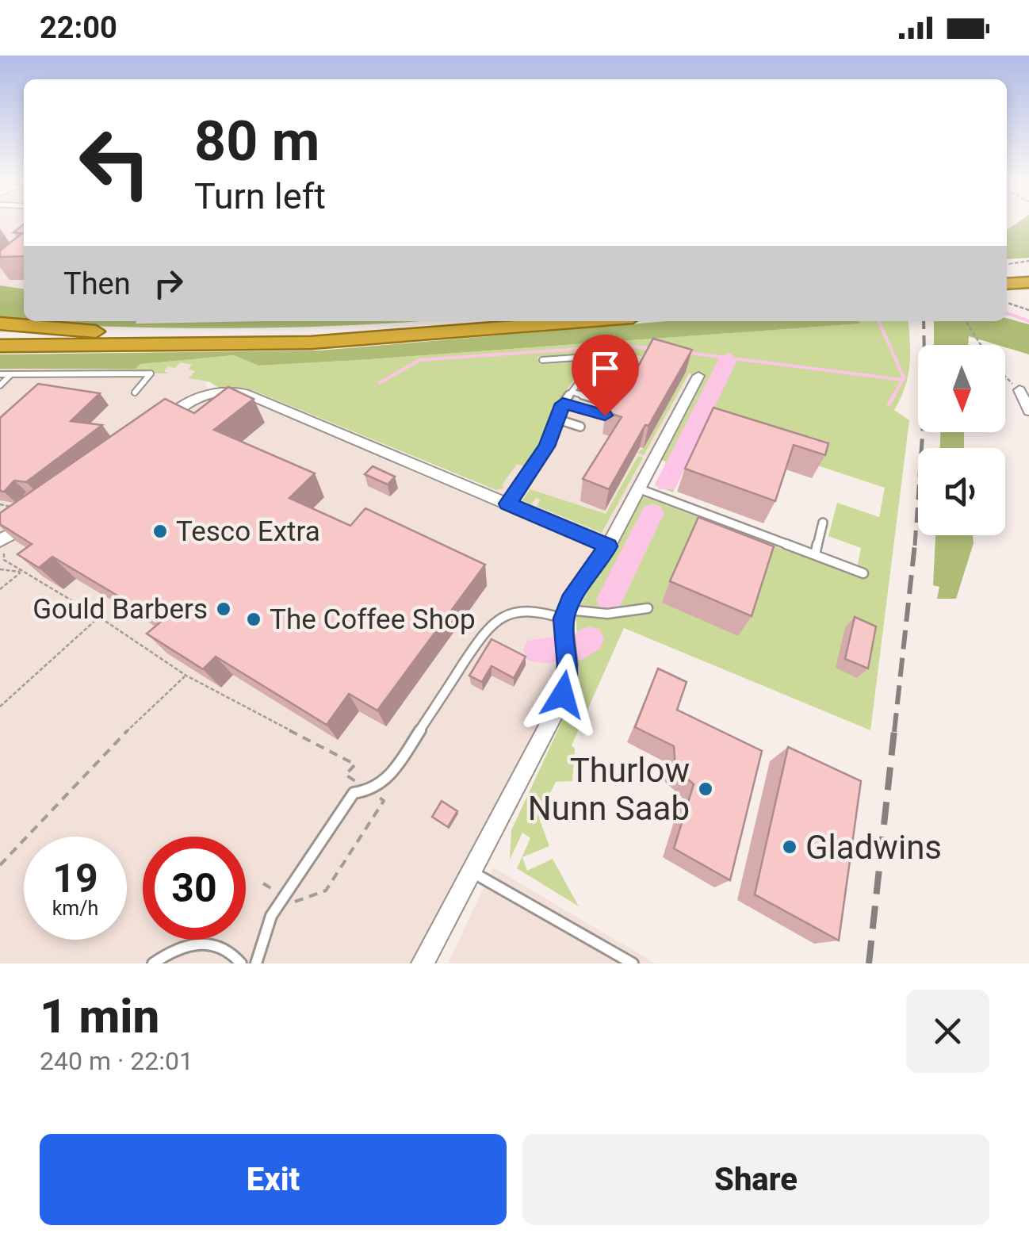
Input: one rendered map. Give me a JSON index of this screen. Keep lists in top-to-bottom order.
{
  "places": [
    "Tesco Extra",
    "Gould Barbers",
    "The Coffee Shop",
    "Thurlow Nunn Saab",
    "Gladwins"
  ],
  "north": "bottom",
  "page": {
    "status": "22:00",
    "turn": ["80 m", "Turn left"],
    "then": "Then",
    "speed": "19 km/h",
    "limit": "30",
    "heading": ["1 min", "240 m · 22:01"],
    "buttons": ["Exit", "Share"]
  }
}
